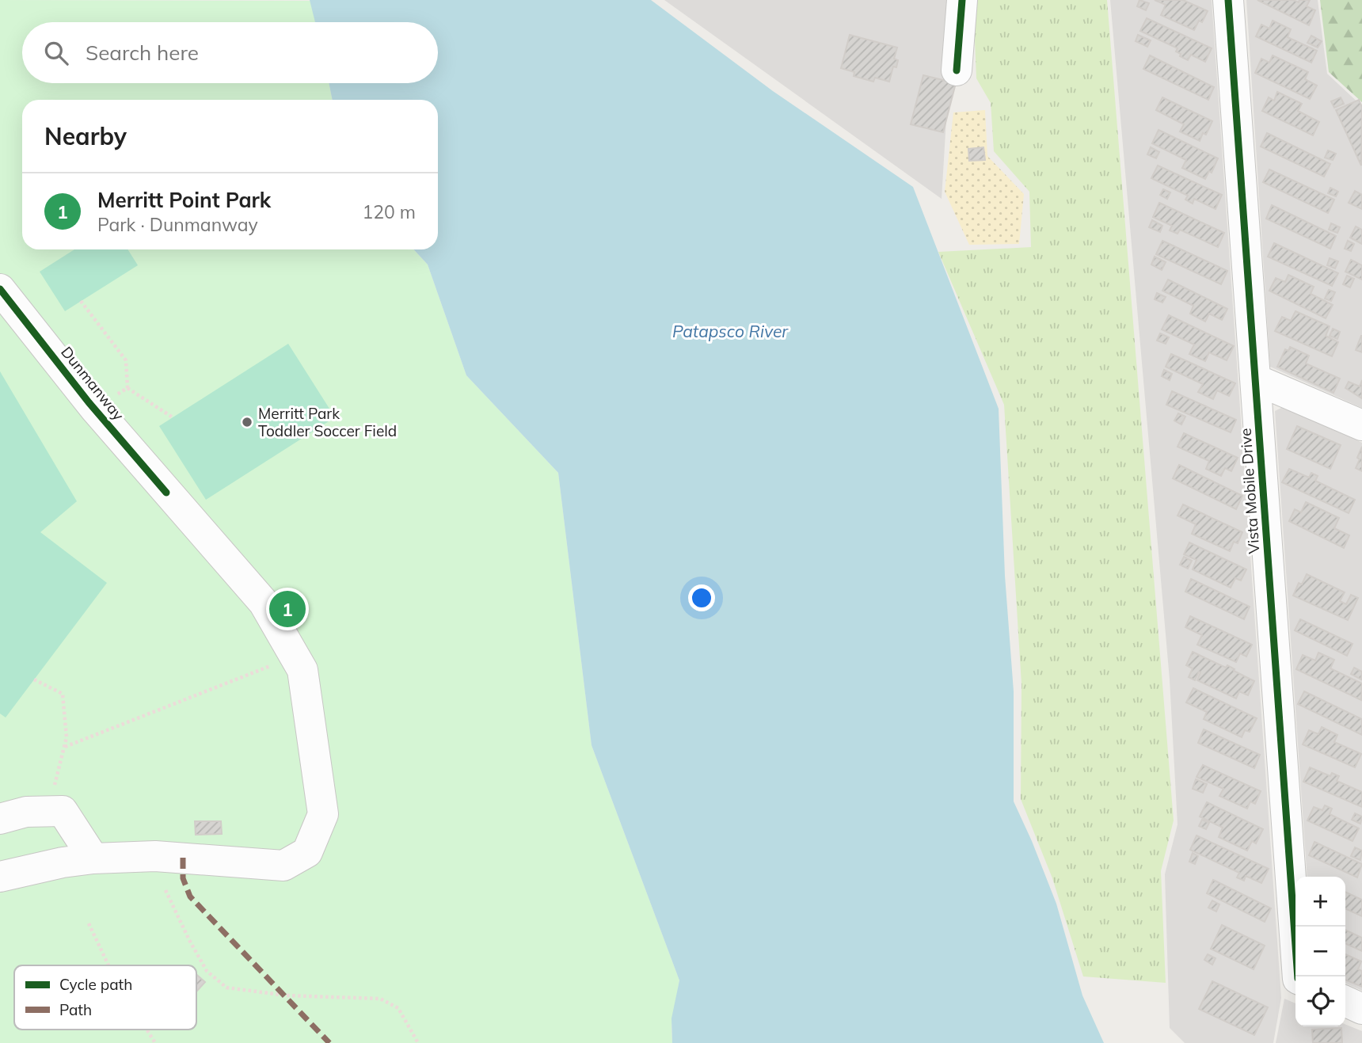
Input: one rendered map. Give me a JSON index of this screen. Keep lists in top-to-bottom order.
{
  "streets": {
    "street": ["Dunmanway", "Vista Mobile Drive"]
  },
  "water": ["Patapsco River"],
  "places": ["Merritt Park Toddler Soccer Field"],
  "legend": ["Cycle path", "Path"],
  "page": {
    "search": "Search here",
    "heading": "Nearby",
    "list": [
      {
        "mark": "1",
        "name": "Merritt Point Park",
        "note": "Park · Dunmanway",
        "value": "120 m"
      }
    ],
    "pins": "1",
    "map_buttons": ["+", "−"]
  }
}
